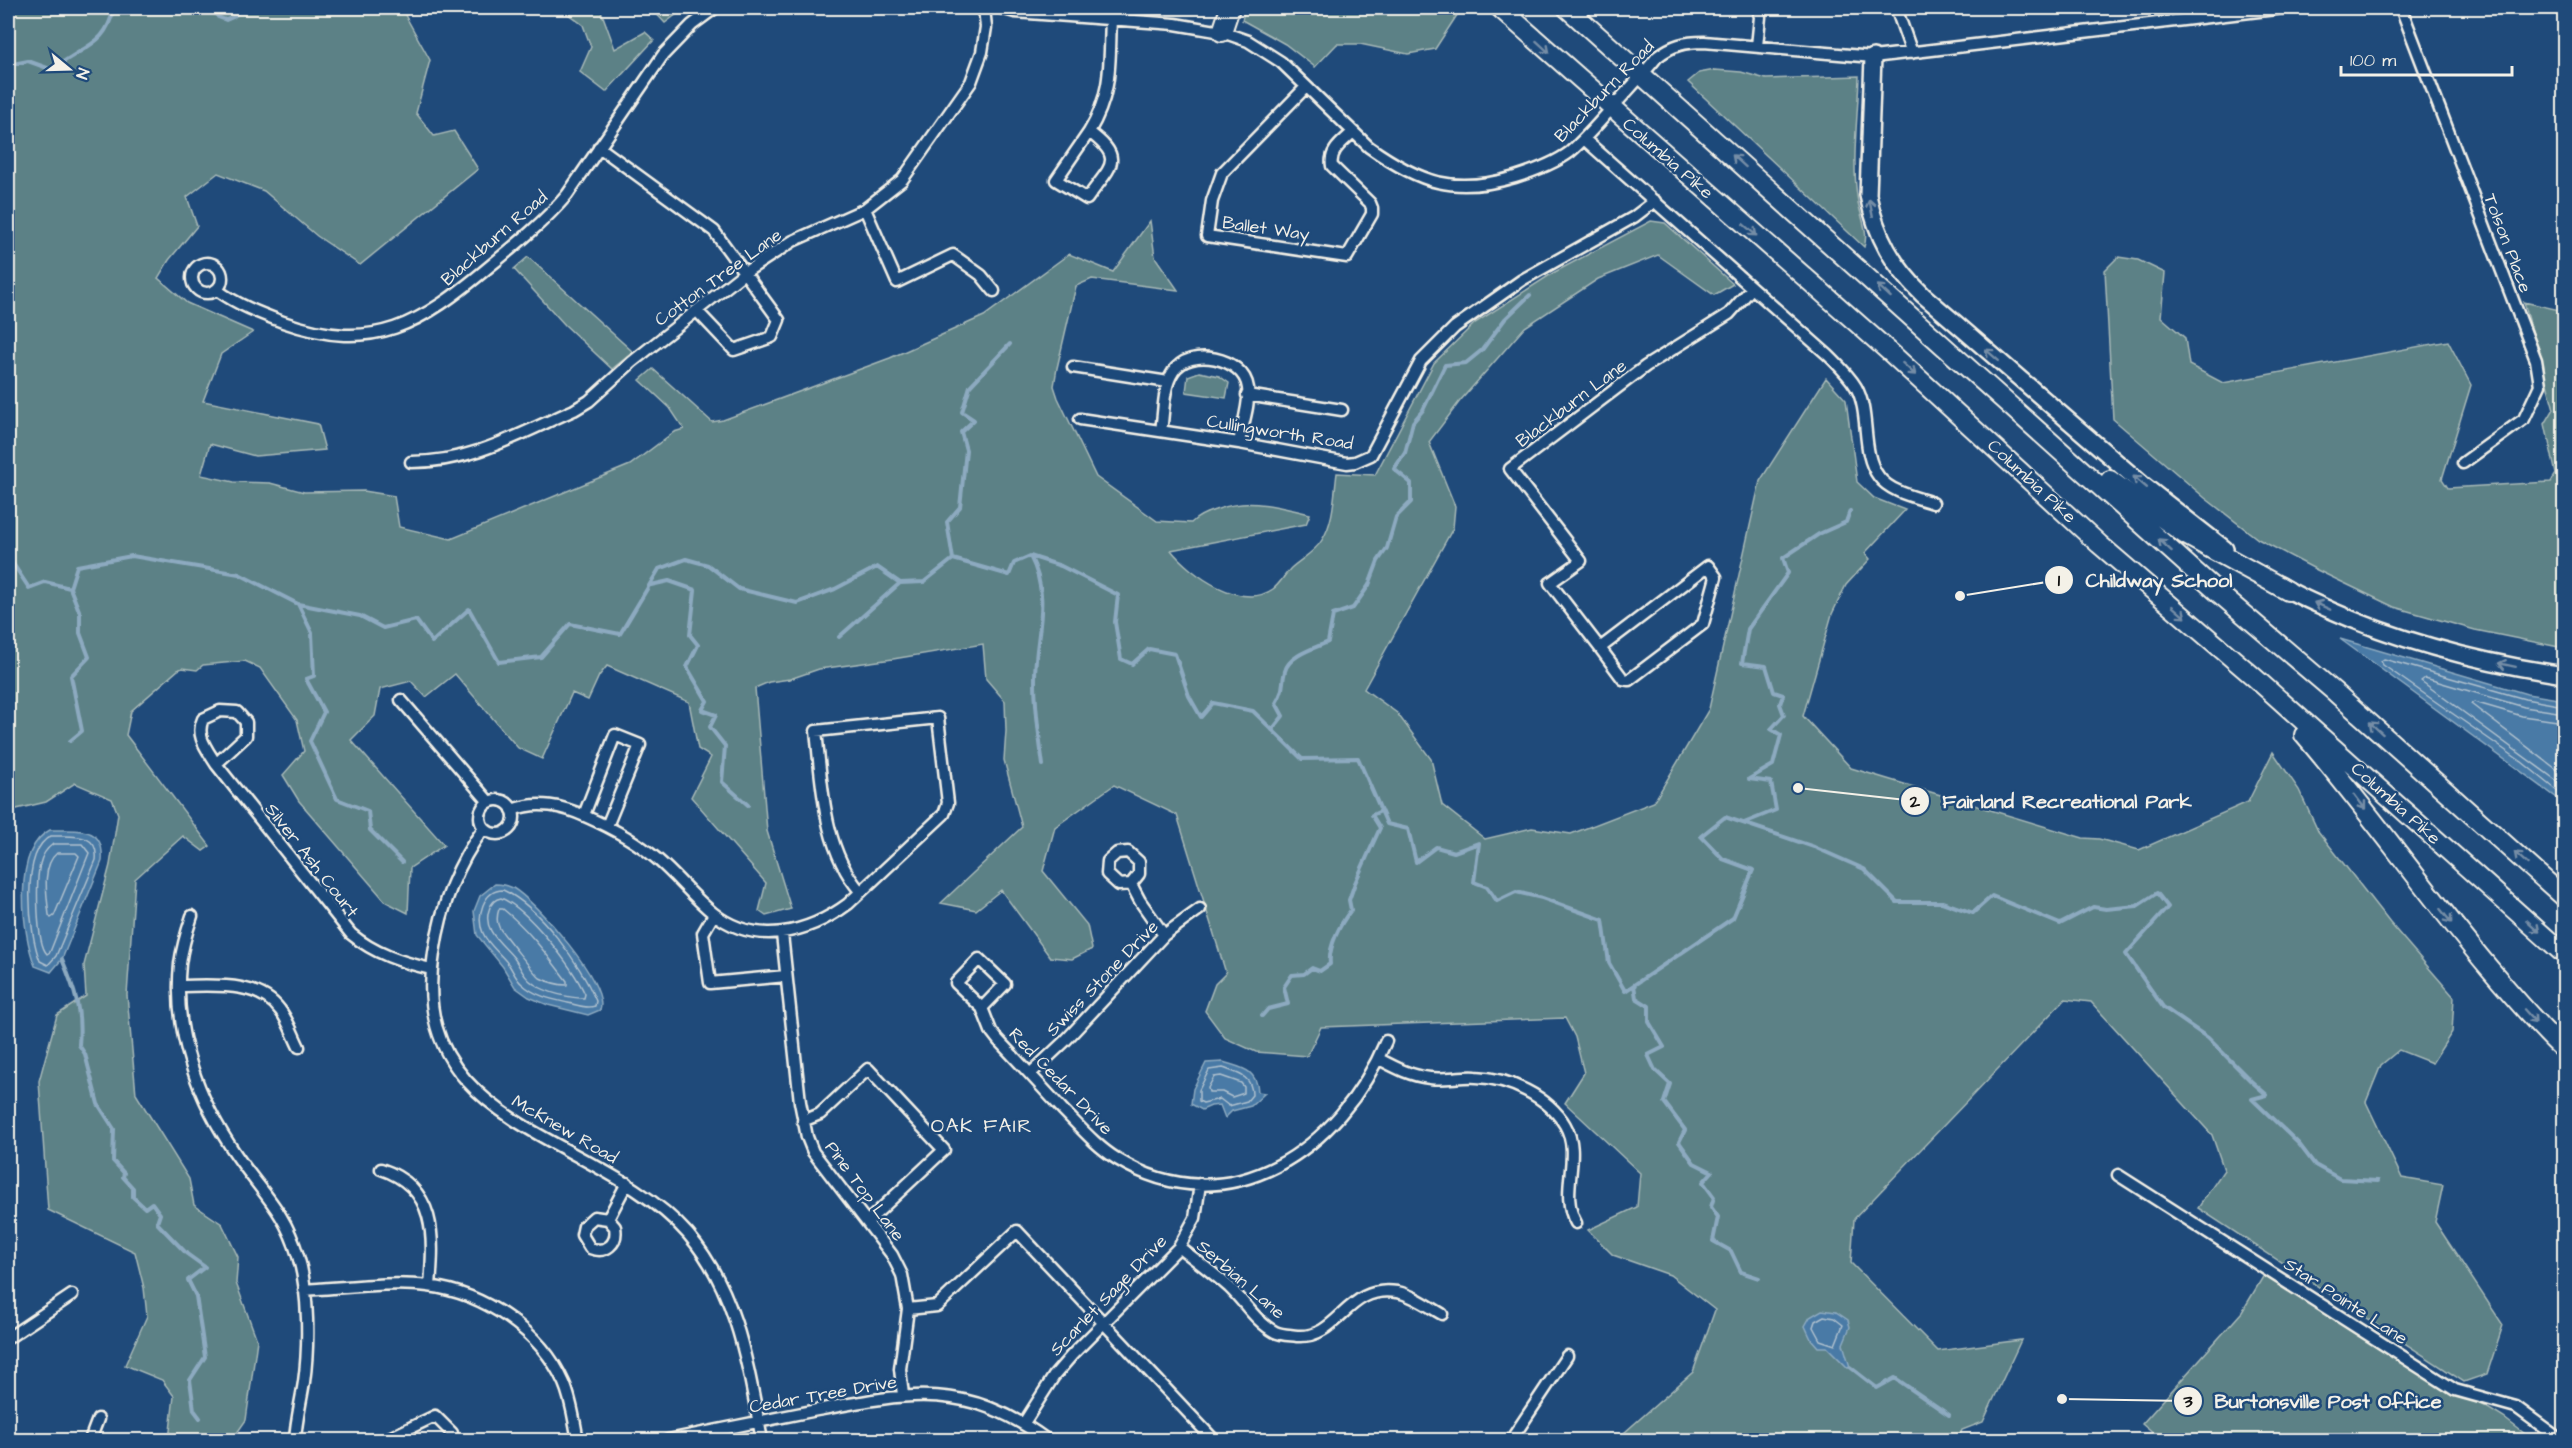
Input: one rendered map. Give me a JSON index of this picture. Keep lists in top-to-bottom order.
{
  "streets": {
    "highway": ["Columbia Pike"],
    "street": [
      "Blackburn Road",
      "Ballet Way",
      "Tolson Place",
      "Cotton Tree Lane",
      "Blackburn Lane",
      "Cullingworth Road",
      "Silver Ash Court",
      "Swiss Stone Drive",
      "Red Cedar Drive",
      "McKnew Road",
      "Pine Top Lane",
      "Serbian Lane",
      "Scarlet Sage Drive",
      "Star Pointe Lane",
      "Cedar Tree Drive"
    ]
  },
  "crossings": [
    ["Blackburn Road", "Columbia Pike"],
    ["Blackburn Road", "Ballet Way"],
    ["Silver Ash Court", "McKnew Road"],
    ["Swiss Stone Drive", "Red Cedar Drive"],
    ["Red Cedar Drive", "Scarlet Sage Drive"],
    ["McKnew Road", "Cedar Tree Drive"],
    ["Pine Top Lane", "Cedar Tree Drive"],
    ["Serbian Lane", "Scarlet Sage Drive"],
    ["Scarlet Sage Drive", "Cedar Tree Drive"]
  ],
  "districts": ["OAK FAIR"],
  "places": ["Childway School", "Fairland Recreational Park", "Burtonsville Post Office"],
  "scale_bar": "100 m",
  "north": "right"
}
